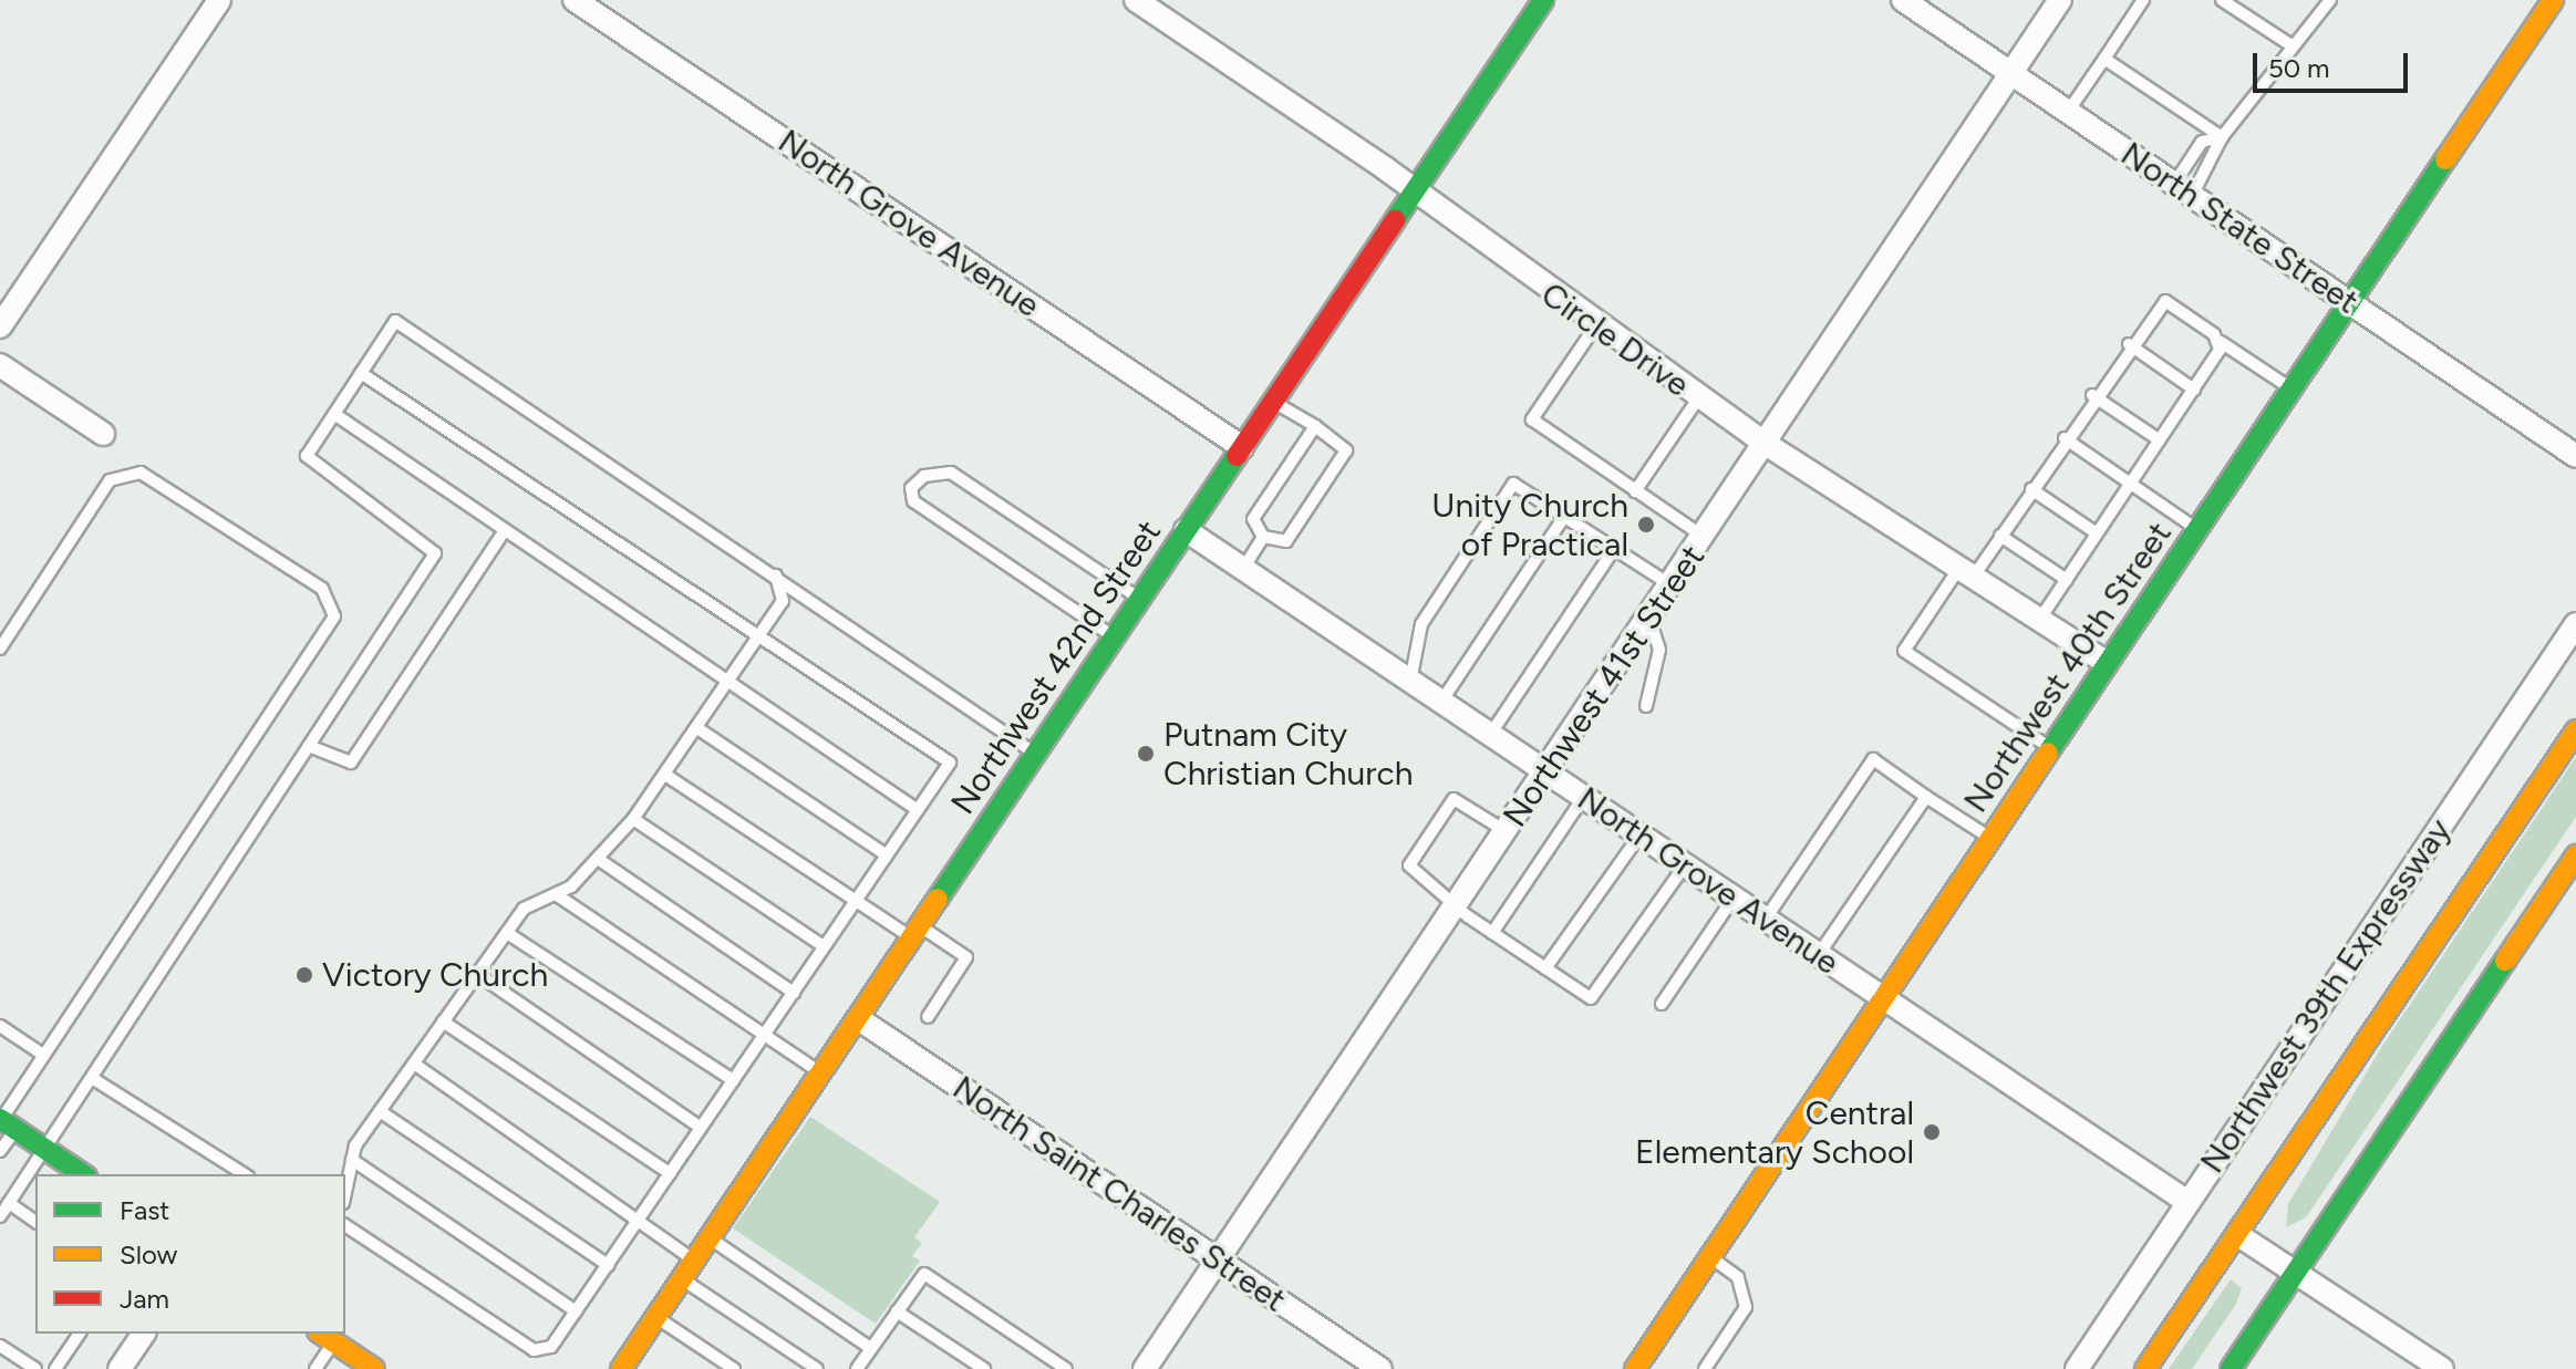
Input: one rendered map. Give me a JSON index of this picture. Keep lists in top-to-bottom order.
{
  "streets": {
    "main road": ["Northwest 42nd Street", "Northwest 40th Street", "Northwest 39th Expressway"],
    "street": [
      "North Grove Avenue",
      "North State Street",
      "Circle Drive",
      "Northwest 41st Street",
      "North Saint Charles Street"
    ]
  },
  "crossings": [
    ["North Grove Avenue", "Northwest 42nd Street"],
    ["North Grove Avenue", "Northwest 40th Street"],
    ["North Grove Avenue", "Northwest 41st Street"],
    ["North Grove Avenue", "Northwest 39th Expressway"],
    ["North State Street", "Northwest 40th Street"],
    ["North State Street", "Northwest 41st Street"],
    ["Circle Drive", "Northwest 42nd Street"],
    ["Circle Drive", "Northwest 40th Street"],
    ["Circle Drive", "Northwest 41st Street"],
    ["Northwest 42nd Street", "North Saint Charles Street"],
    ["Northwest 41st Street", "North Saint Charles Street"]
  ],
  "places": [
    "Unity Church of Practical",
    "Putnam City Christian Church",
    "Victory Church",
    "Central Elementary School"
  ],
  "legend": ["Fast", "Slow", "Jam"],
  "scale_bar": "50 m"
}
